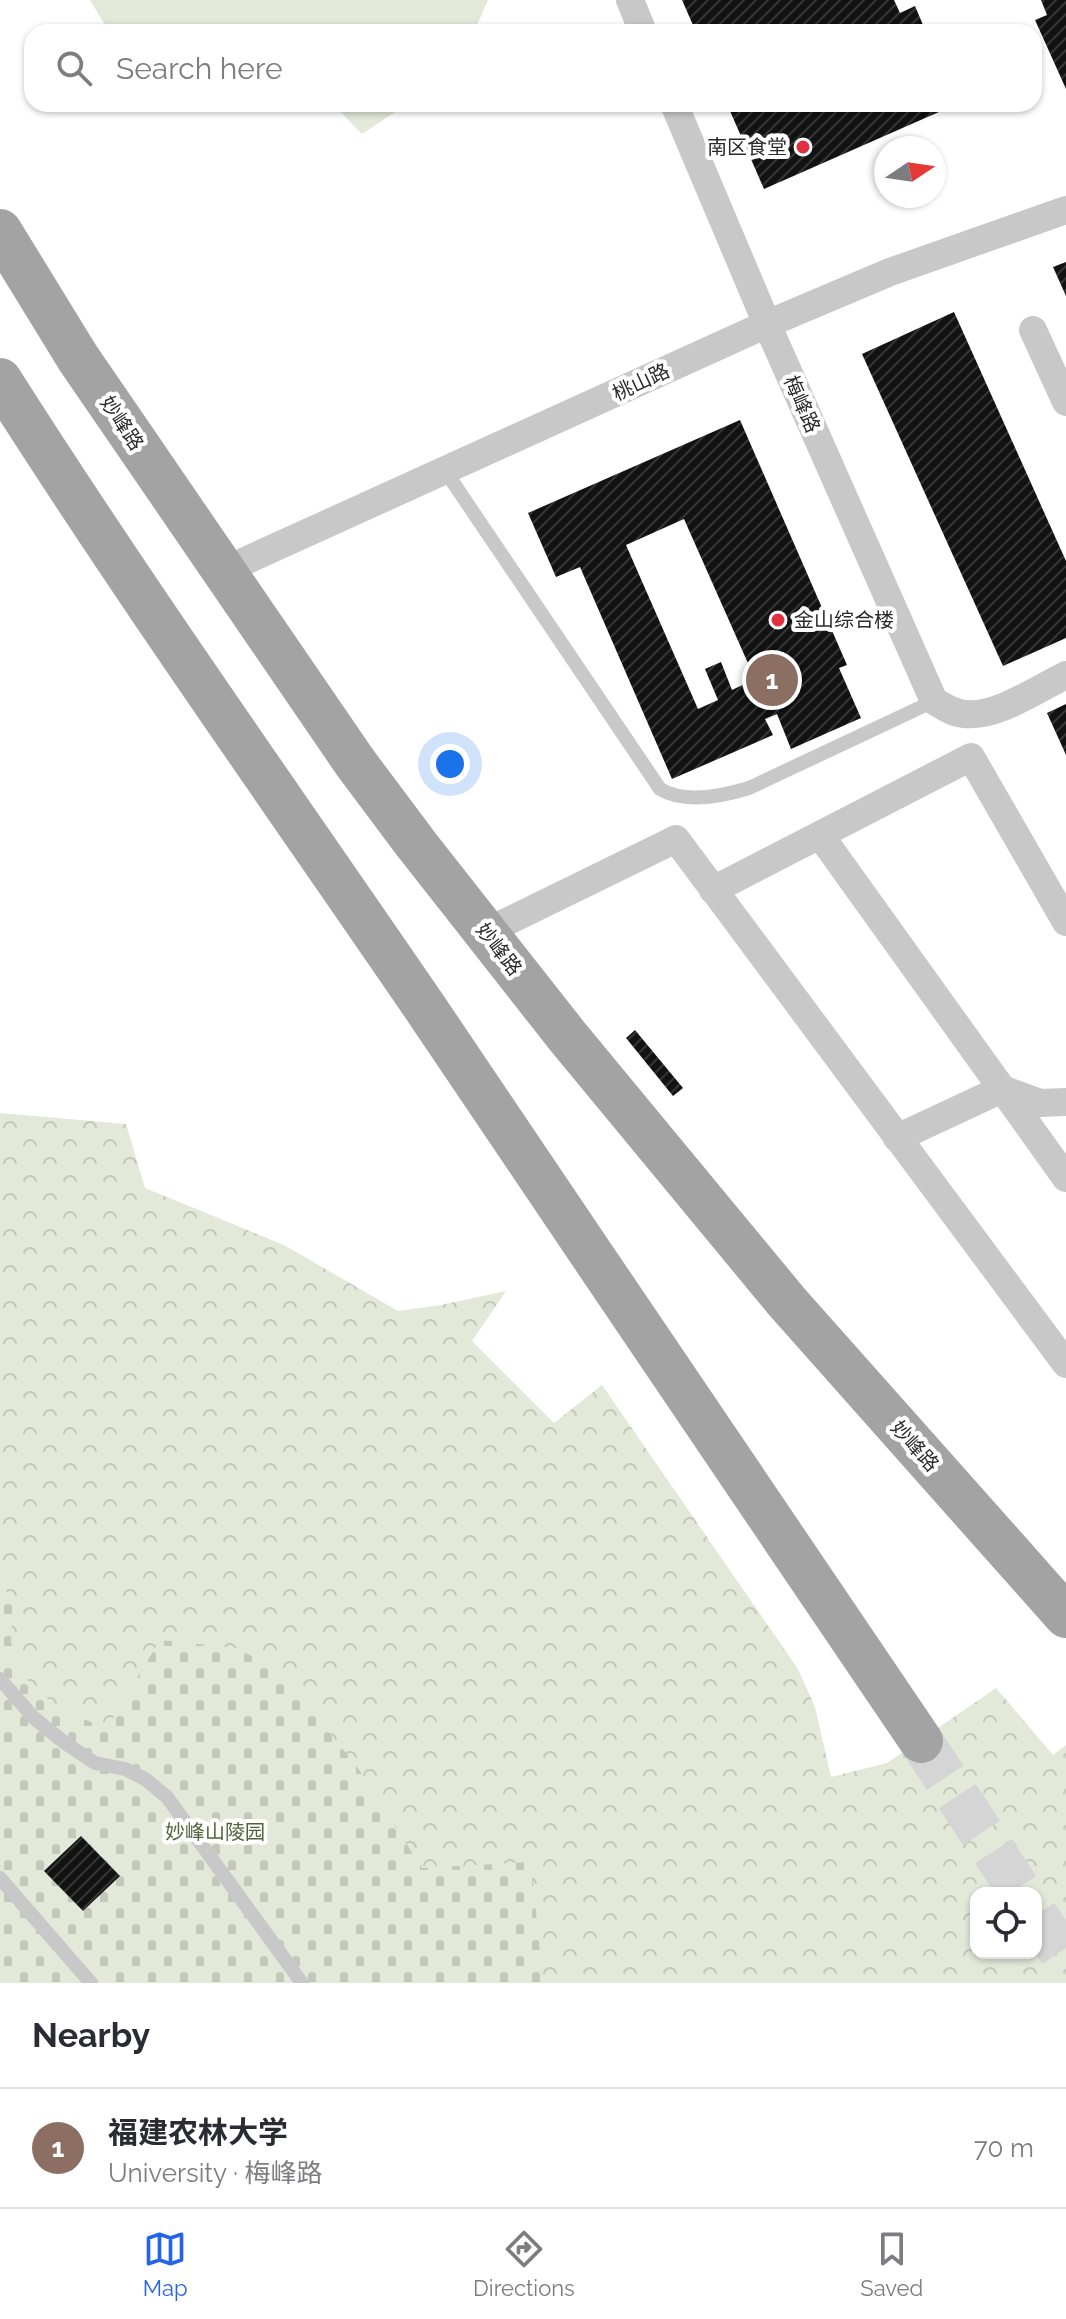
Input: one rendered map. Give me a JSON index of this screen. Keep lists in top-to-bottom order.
{
  "streets": {
    "main road": ["妙峰路"],
    "street": ["桃山路", "梅峰路"]
  },
  "crossings": [
    ["桃山路", "梅峰路"],
    ["桃山路", "妙峰路"]
  ],
  "parks": ["妙峰山陵园"],
  "places": ["南区食堂", "金山综合楼"],
  "north": "right",
  "page": {
    "search": "Search here",
    "pins": "1",
    "heading": "Nearby",
    "list": [
      {
        "mark": "1",
        "name": "福建农林大学",
        "note": "University · 梅峰路",
        "value": "70 m"
      }
    ],
    "nav": ["Map", "Directions", "Saved"]
  }
}
